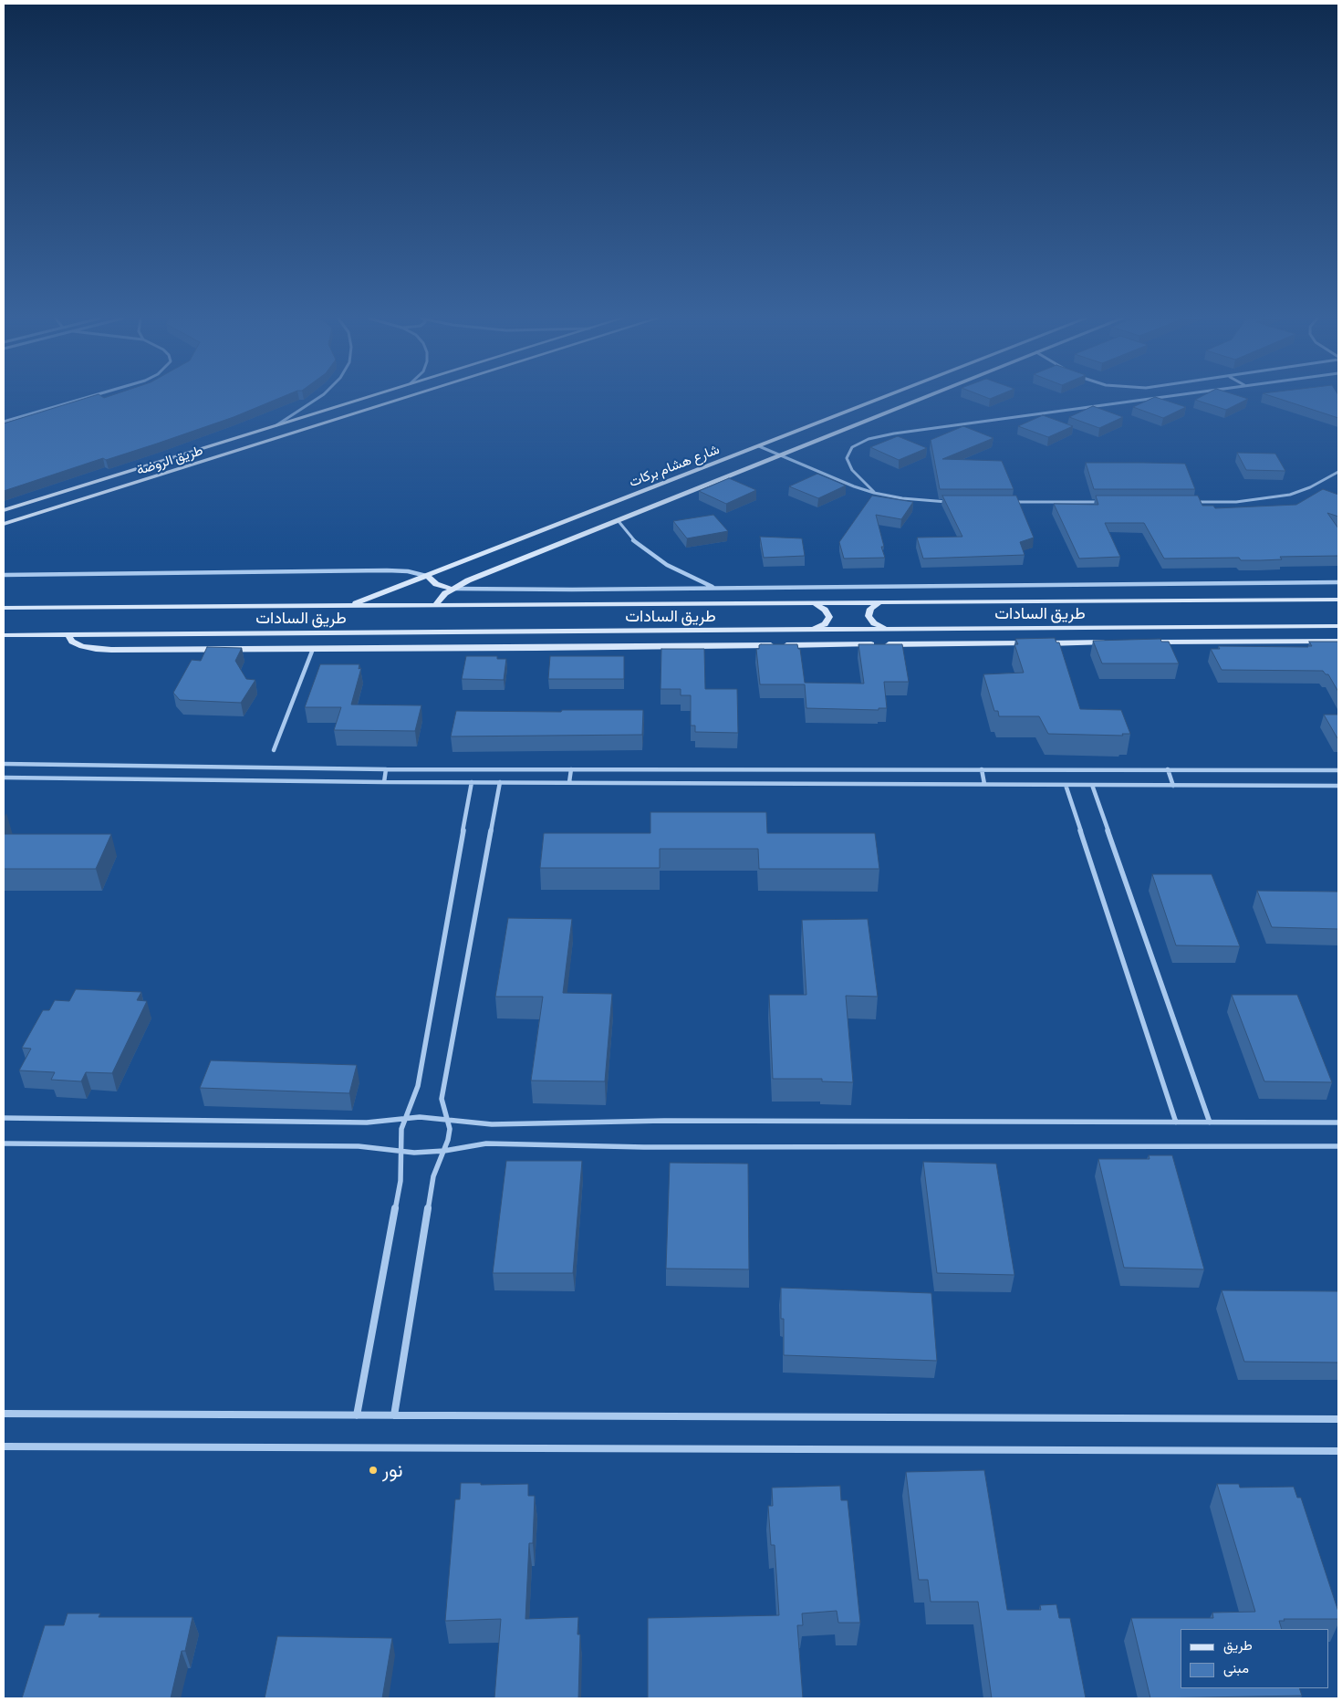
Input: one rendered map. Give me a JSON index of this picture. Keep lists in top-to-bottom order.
{
  "streets": {
    "street": ["طريق الروضة", "شارع هشام بركات", "طريق السادات"]
  },
  "crossings": [
    ["شارع هشام بركات", "طريق السادات"]
  ],
  "places": ["نور"],
  "legend": ["طريق", "مبنى"]
}
